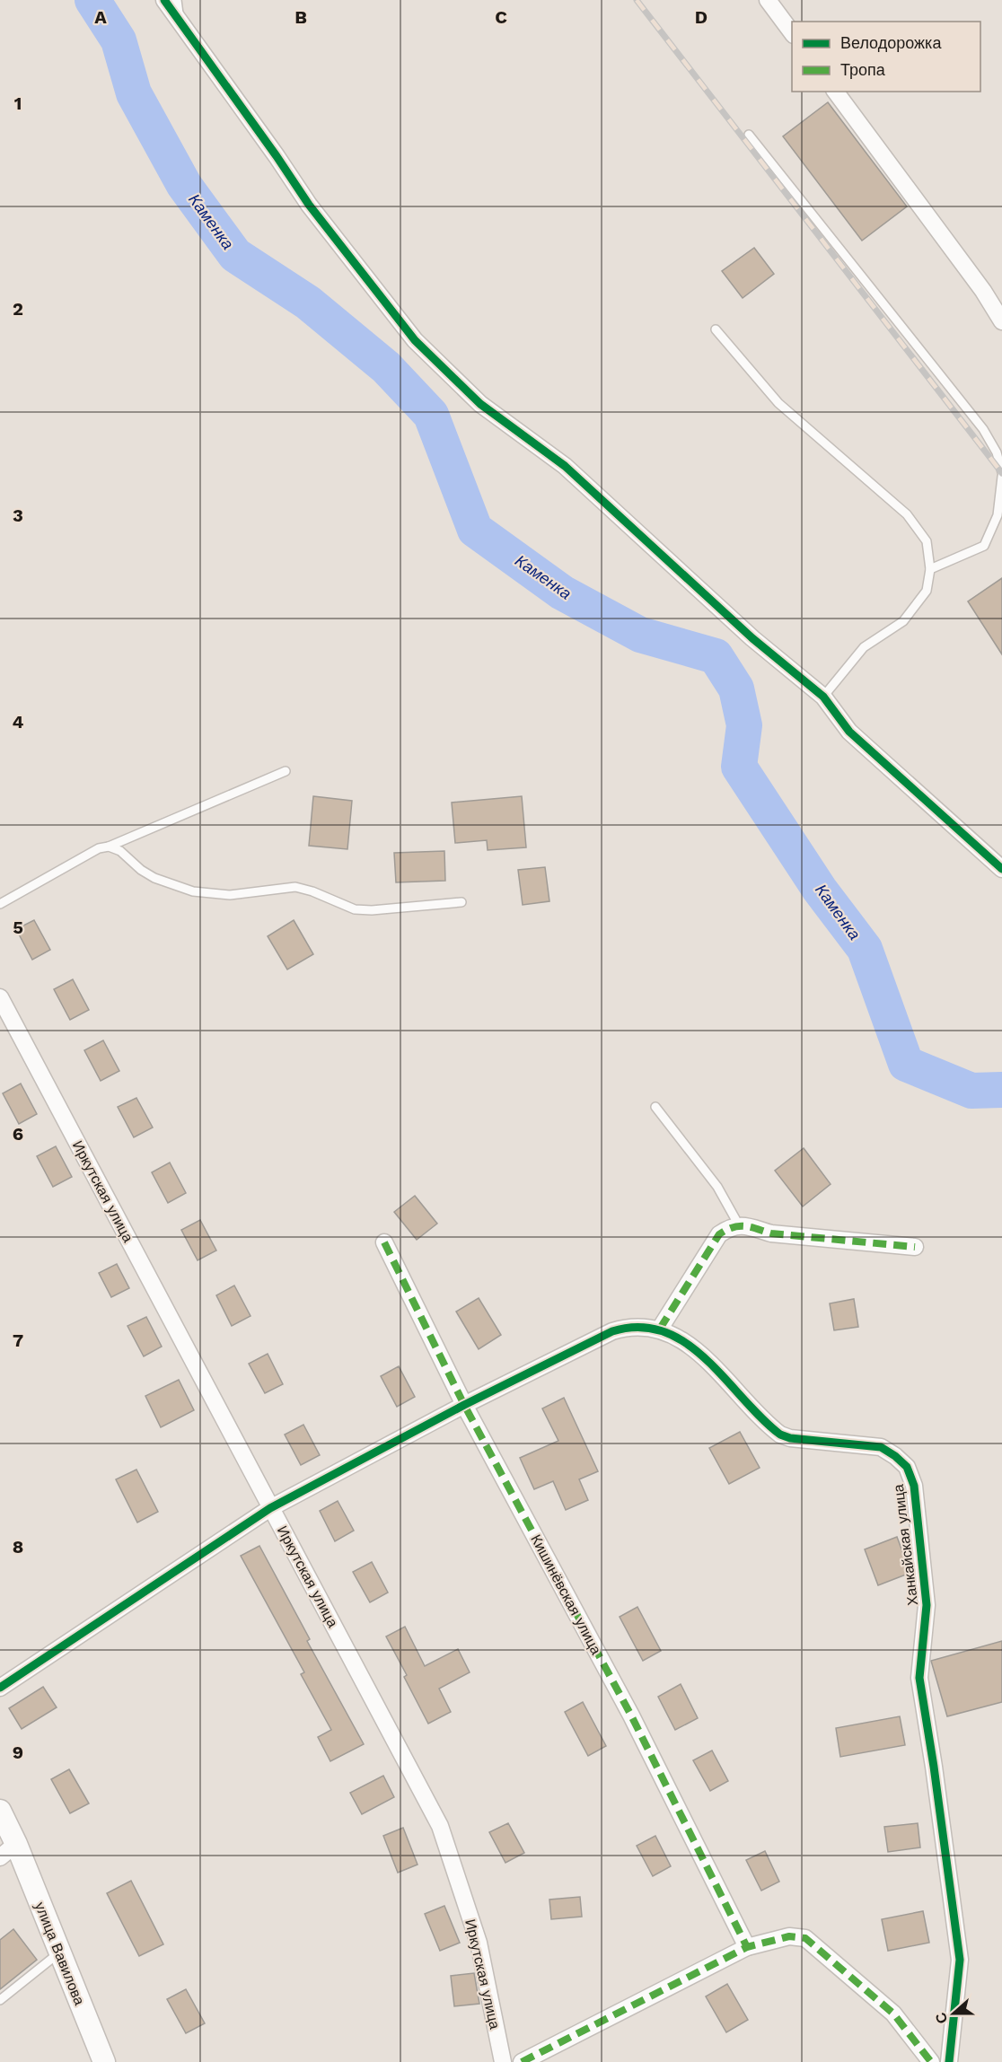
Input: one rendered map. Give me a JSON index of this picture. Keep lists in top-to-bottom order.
{
  "streets": {
    "street": [
      "Иркутская улица",
      "Ханкайская улица",
      "Кишинёвская улица",
      "улица Вавилова"
    ]
  },
  "crossings": [
    ["Иркутская улица", "Ханкайская улица"],
    ["Ханкайская улица", "Кишинёвская улица"]
  ],
  "water": ["Каменка"],
  "legend": ["Велодорожка", "Тропа"],
  "north": "left",
  "grid": {
    "columns": [
      "A",
      "B",
      "C",
      "D"
    ],
    "rows": [
      "1",
      "2",
      "3",
      "4",
      "5",
      "6",
      "7",
      "8",
      "9"
    ]
  }
}
